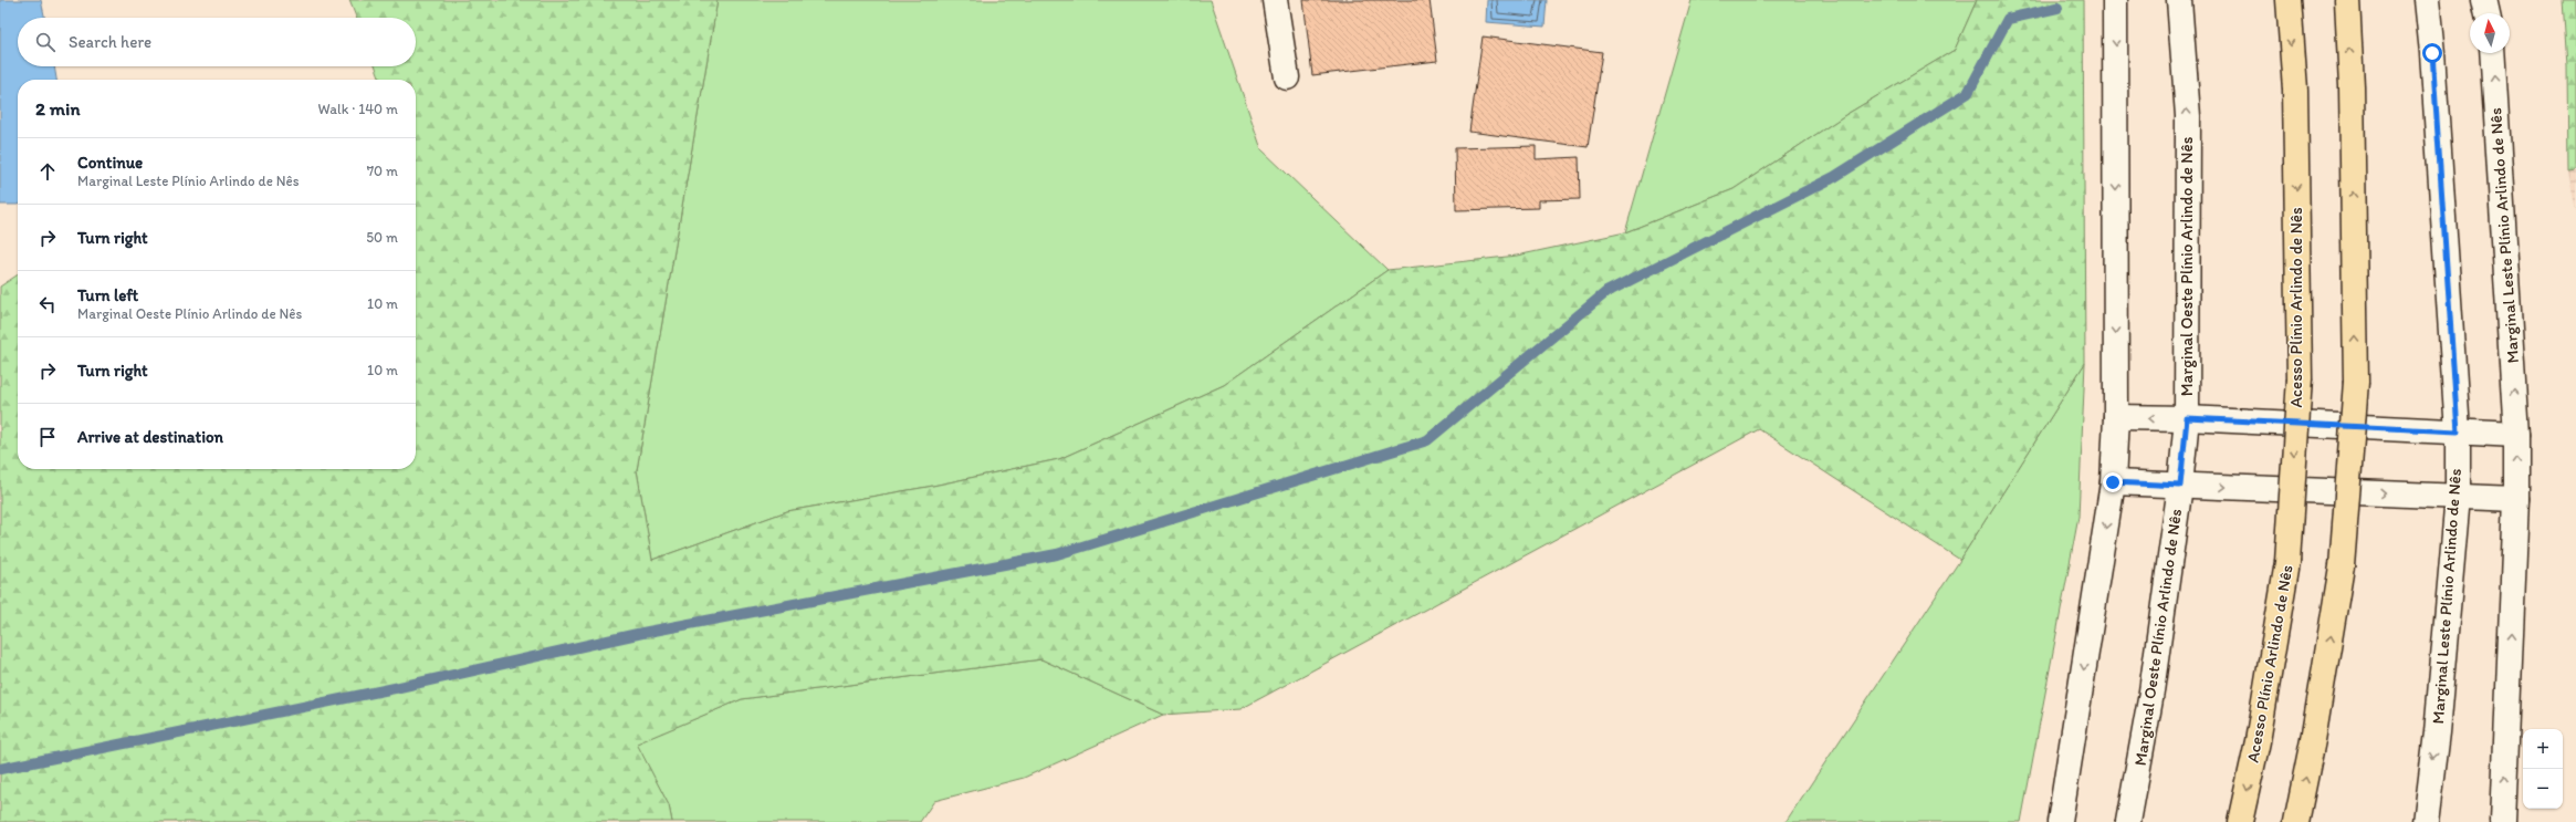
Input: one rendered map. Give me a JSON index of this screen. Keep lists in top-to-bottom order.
{
  "streets": {
    "highway": ["Acesso Plínio Arlindo de Nês"],
    "main road": ["Marginal Leste Plínio Arlindo de Nês", "Marginal Oeste Plínio Arlindo de Nês"]
  },
  "north": "top",
  "page": {
    "search": "Search here",
    "heading": ["2 min", "Walk · 140 m"],
    "list": [
      ["Continue", "Marginal Leste Plínio Arlindo de Nês", "70 m"],
      ["Turn right", "50 m"],
      ["Turn left", "Marginal Oeste Plínio Arlindo de Nês", "10 m"],
      ["Turn right", "10 m"],
      "Arrive at destination"
    ],
    "map_buttons": ["+", "−"]
  }
}
